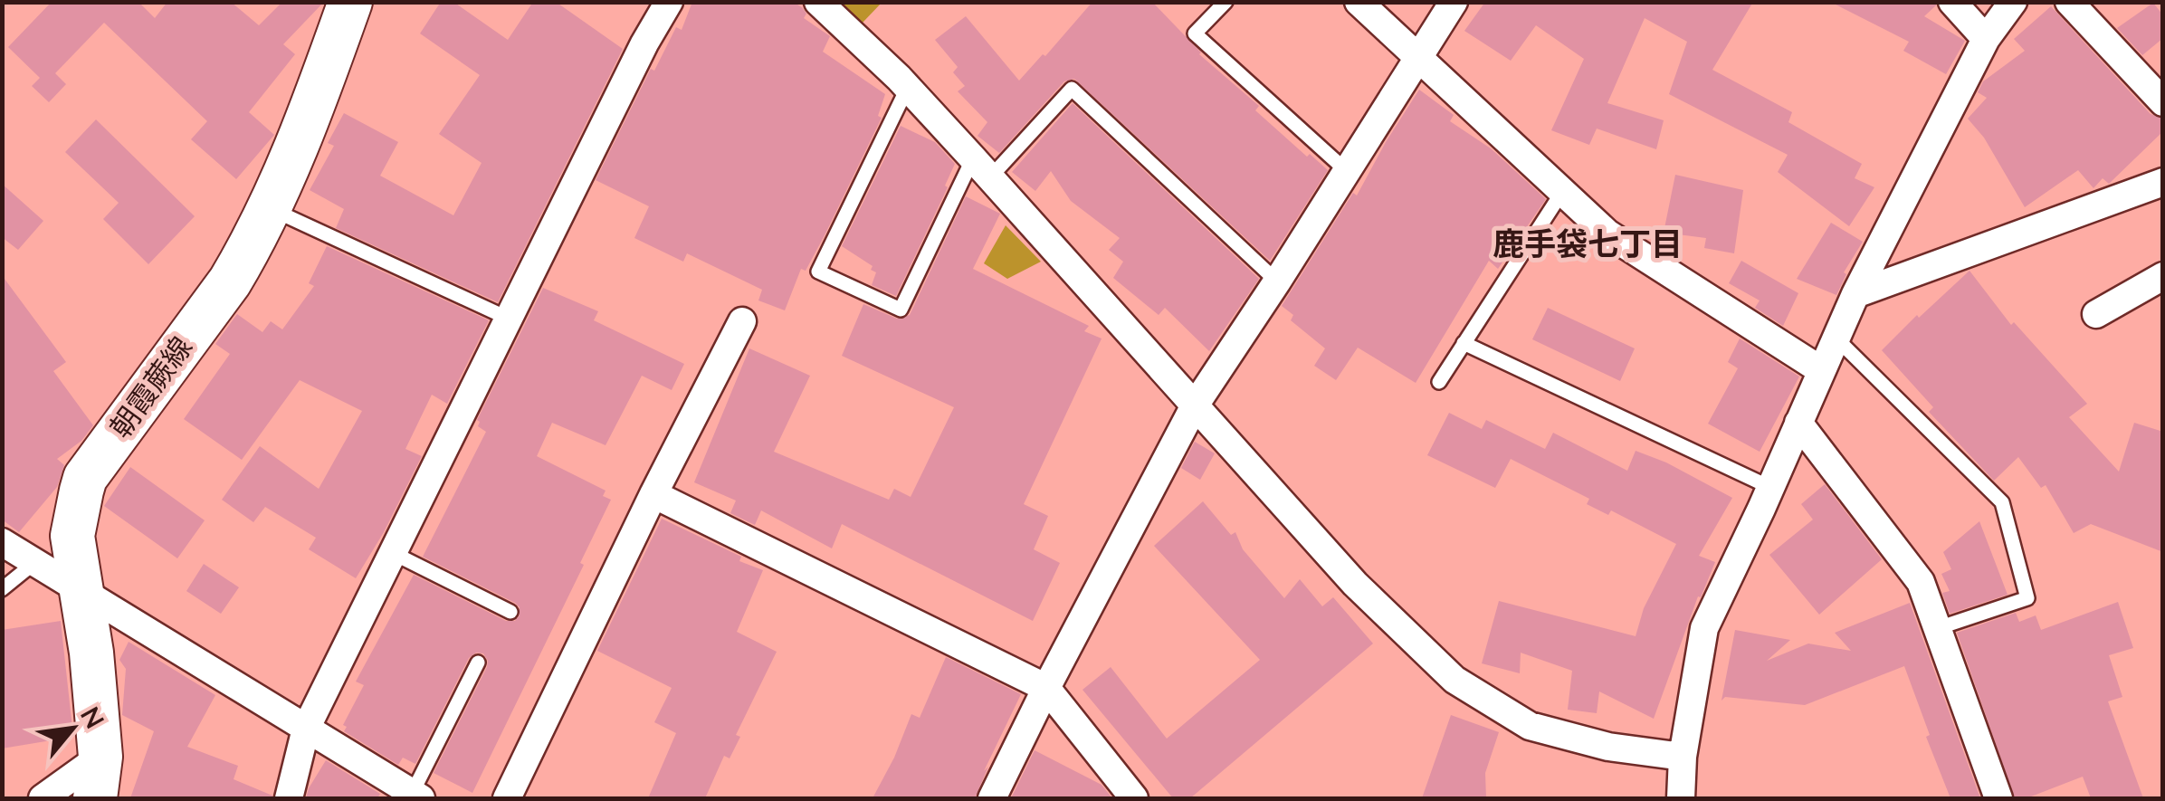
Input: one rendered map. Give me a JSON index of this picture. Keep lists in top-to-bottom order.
{
  "streets": {
    "main road": ["朝霞蕨線"]
  },
  "districts": ["鹿手袋七丁目"],
  "north": "top right"
}
